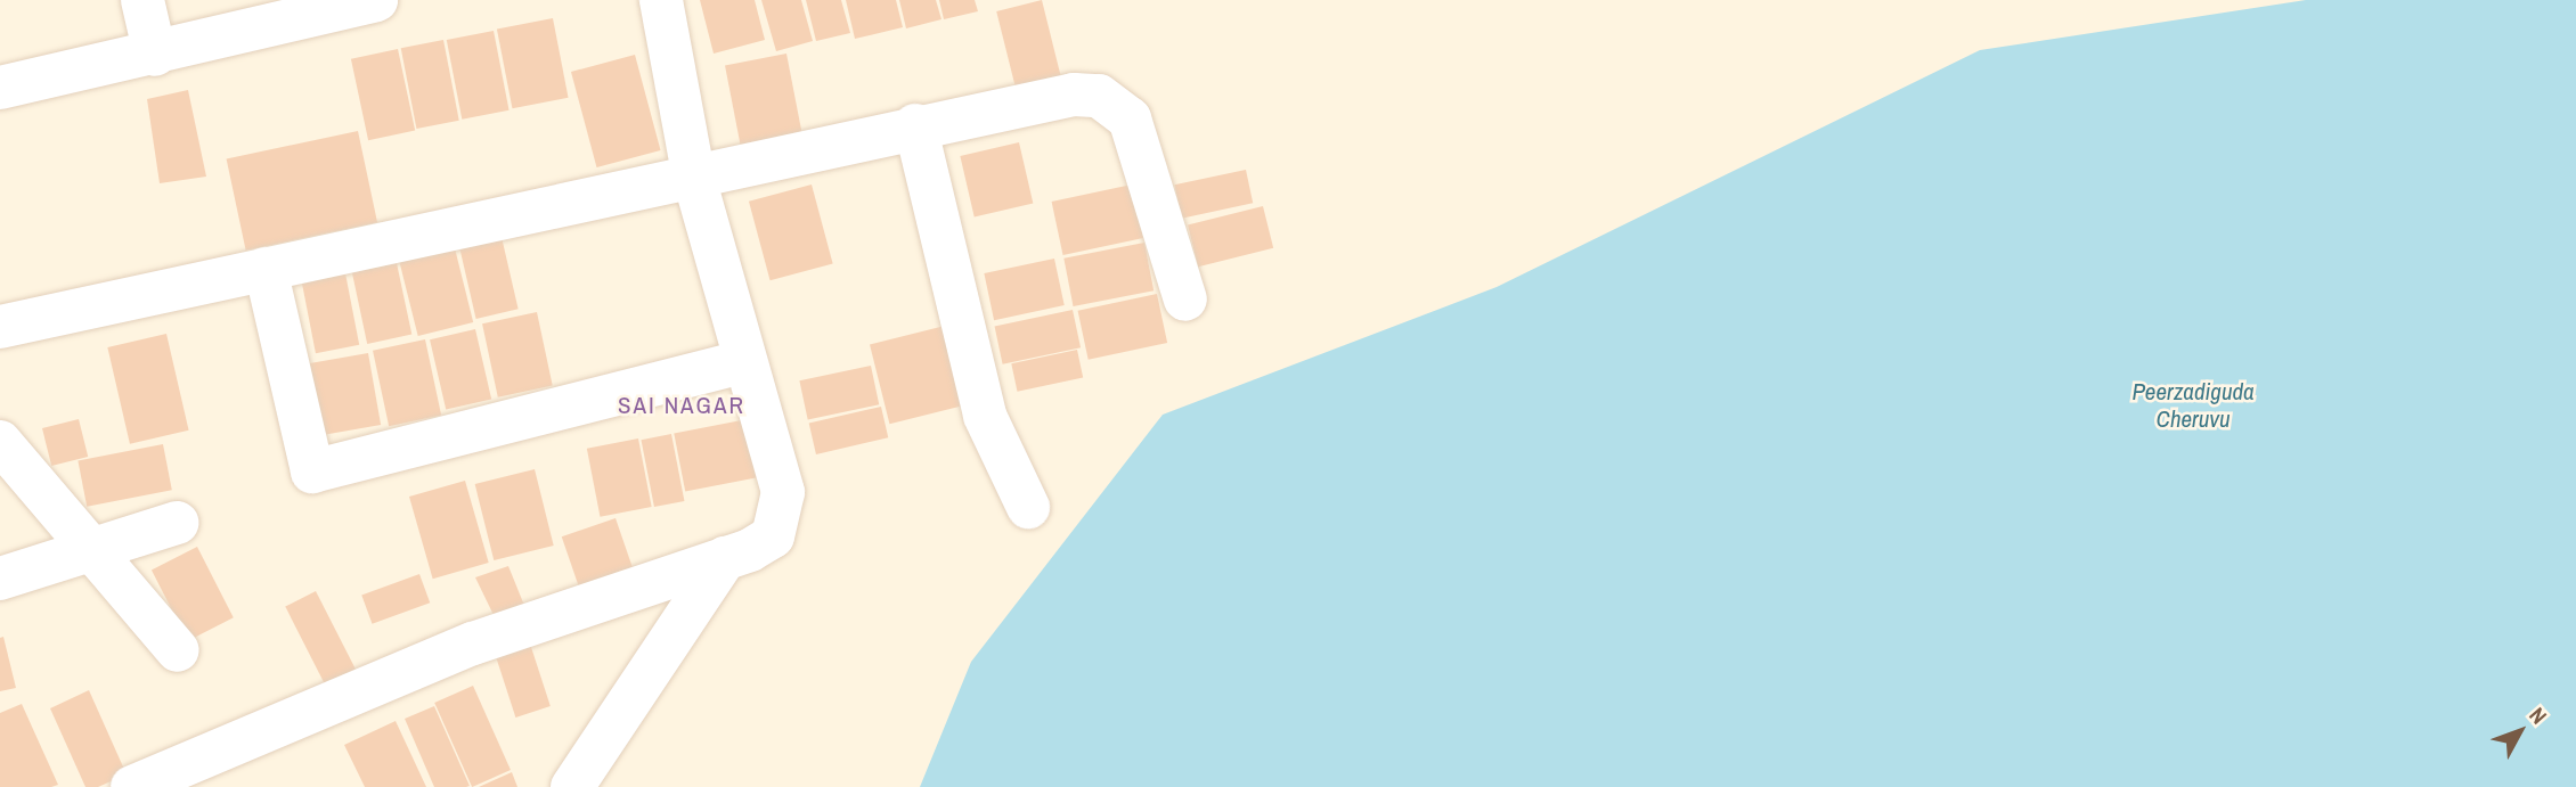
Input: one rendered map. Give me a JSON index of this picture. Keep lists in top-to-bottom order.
{
  "districts": ["SAI NAGAR"],
  "water": ["Peerzadiguda Cheruvu"],
  "north": "top right"
}
